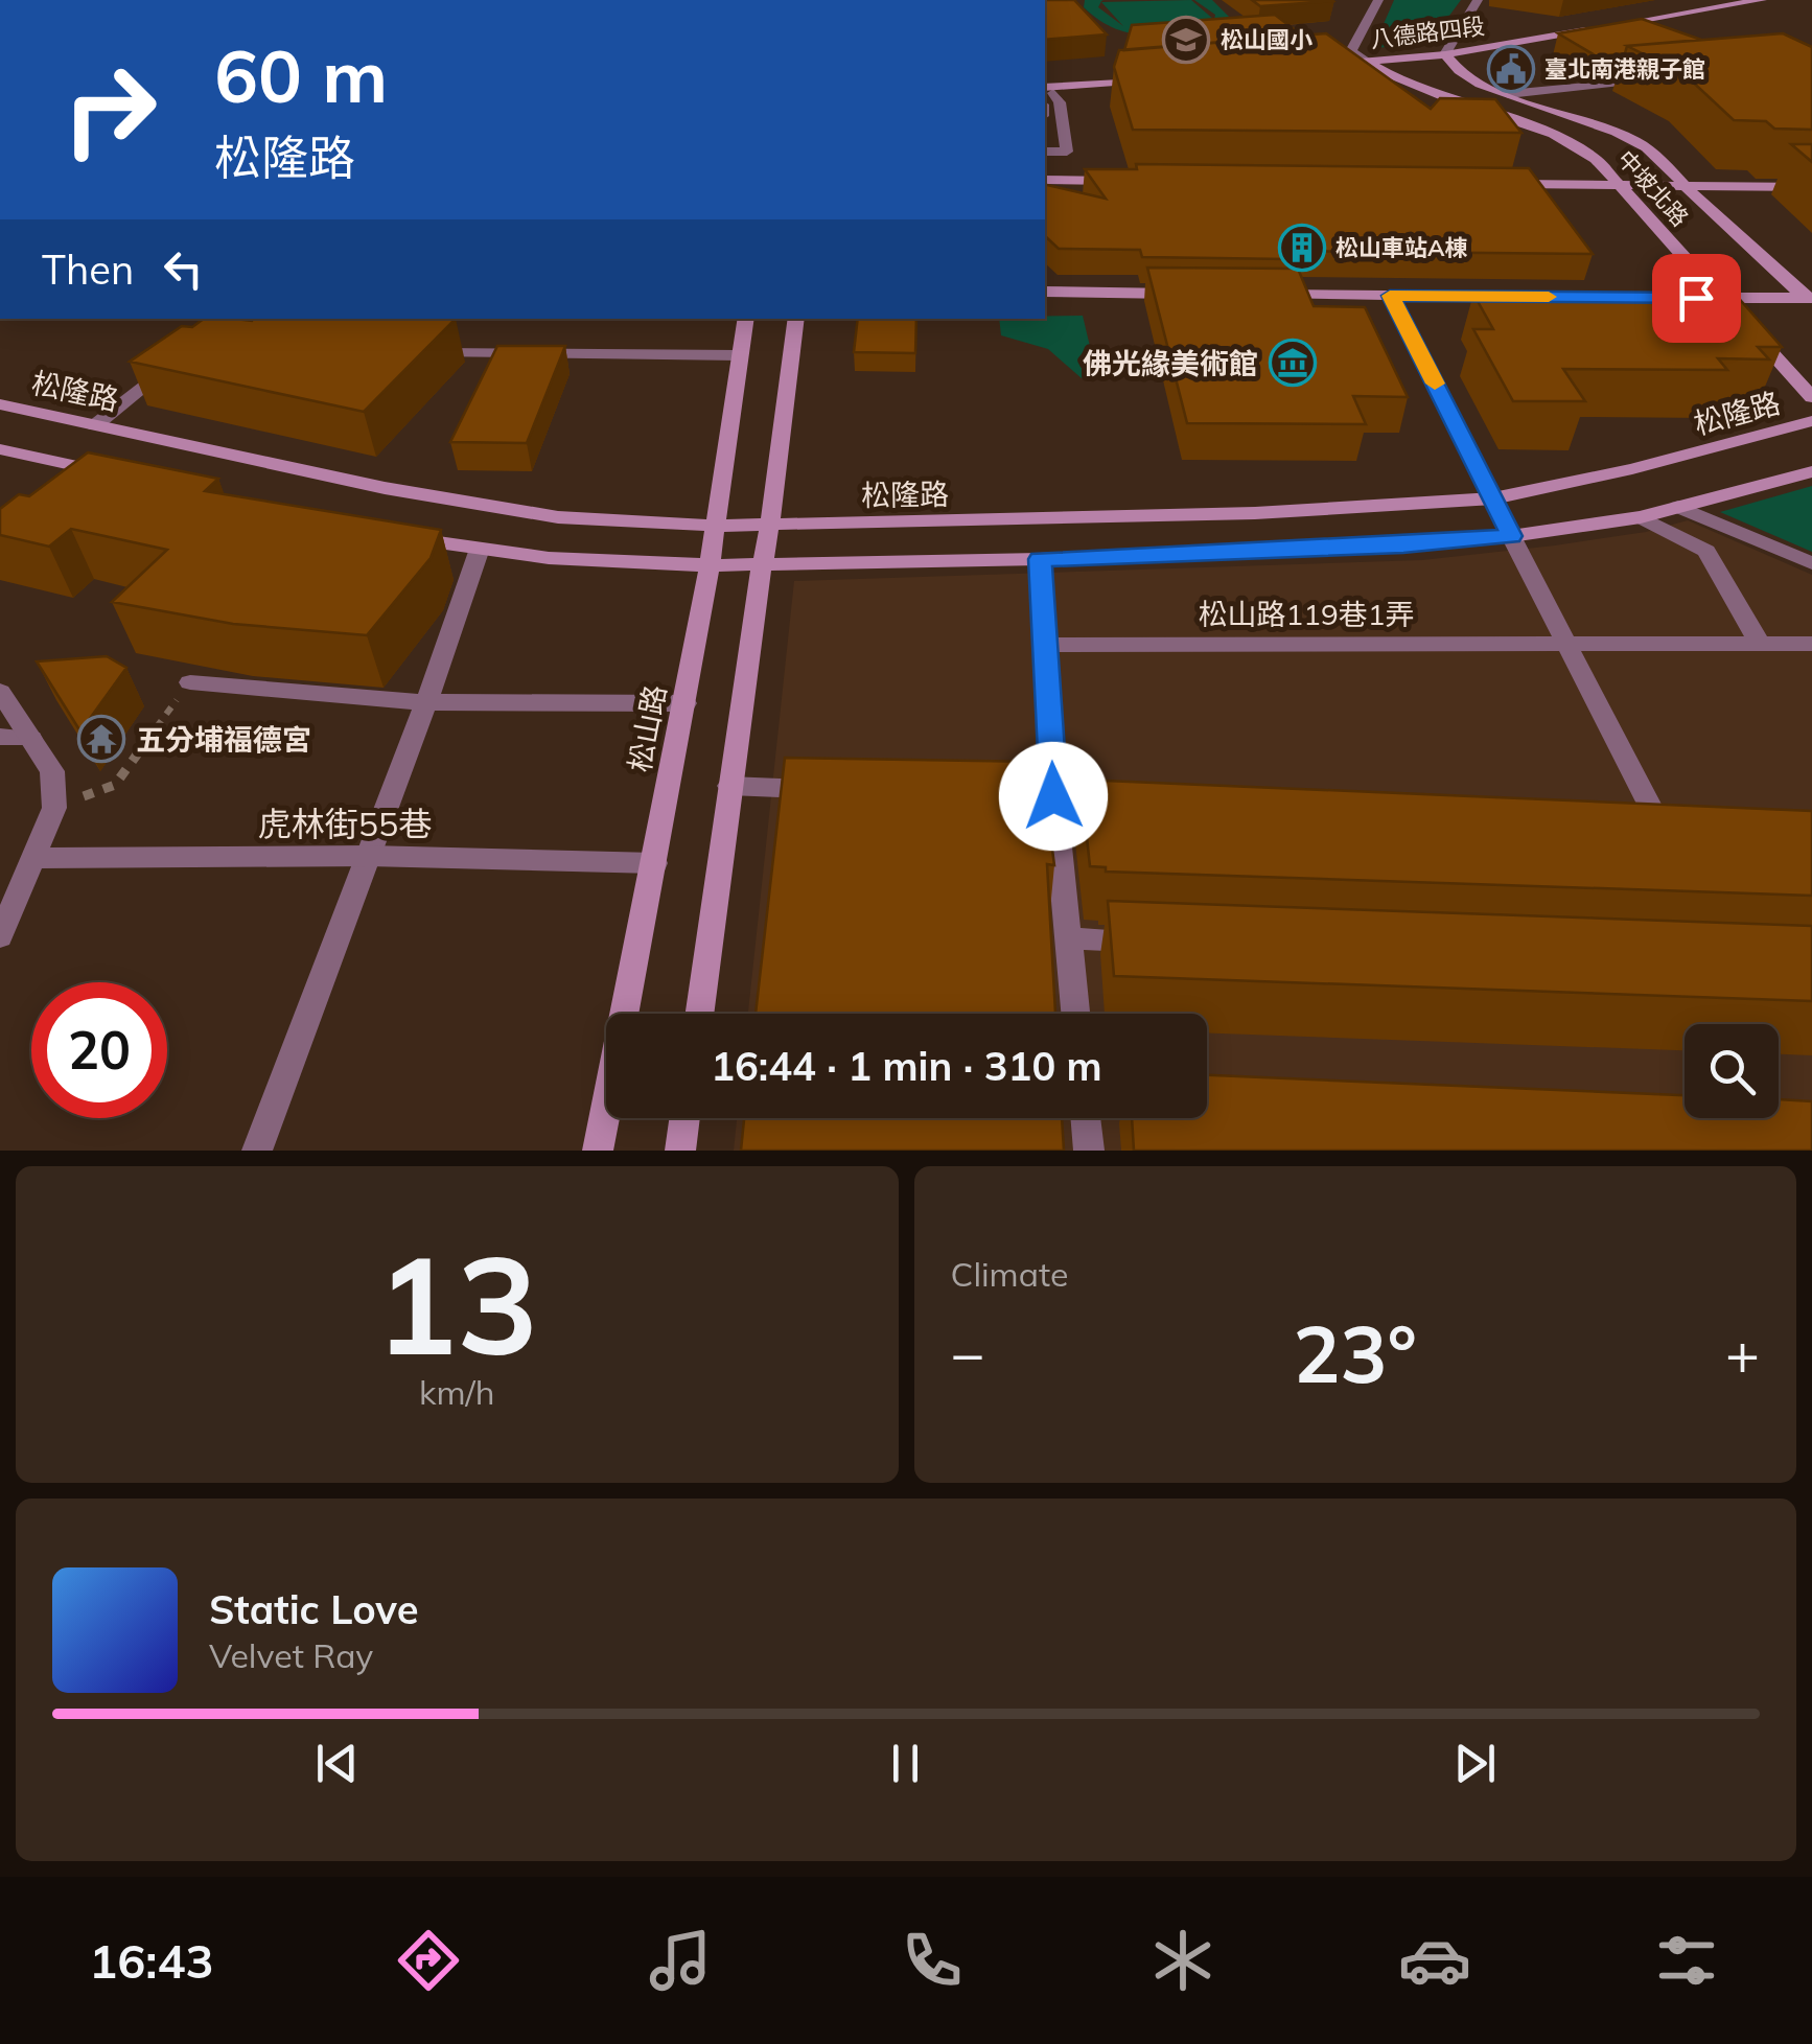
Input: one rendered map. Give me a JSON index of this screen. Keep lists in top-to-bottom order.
{
  "streets": {
    "street": [
      "八德路四段",
      "中坡北路",
      "松隆路",
      "松山路119巷1弄",
      "松山路",
      "虎林街55巷"
    ]
  },
  "crossings": [
    ["八德路四段", "中坡北路"],
    ["松隆路", "松山路"],
    ["松山路", "虎林街55巷"]
  ],
  "places": {
    "school or university": ["松山國小"],
    "public building": ["臺北南港親子館"],
    "building": ["松山車站A棟"],
    "museum": ["佛光緣美術館"],
    "temple": ["五分埔福德宮"]
  },
  "page": {
    "turn": ["60 m", "松隆路"],
    "then": "Then",
    "limit": "20",
    "trip": "16:44 · 1 min · 310 m",
    "tile": [
      ["13", "km/h"],
      "Climate"
    ],
    "heat": ["−", "23°", "+"],
    "song": ["Static Love", "Velvet Ray"],
    "tabs": "16:43"
  }
}
